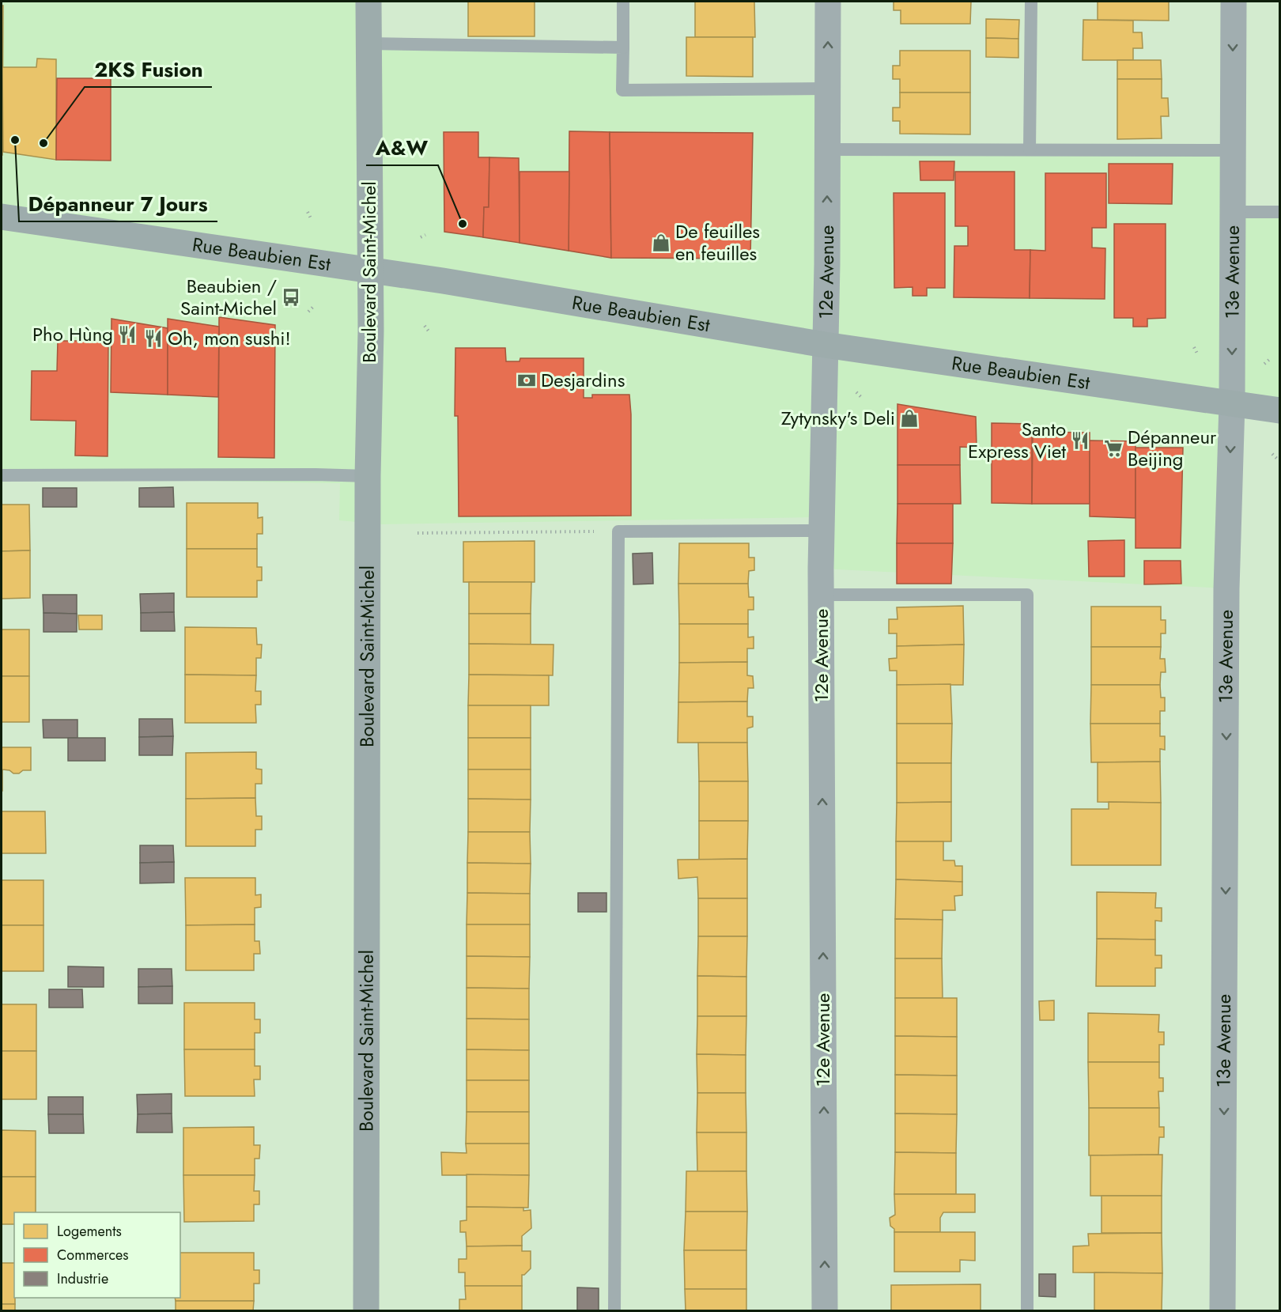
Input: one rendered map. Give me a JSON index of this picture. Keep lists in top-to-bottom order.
{
  "streets": {
    "main road": ["Rue Beaubien Est", "Boulevard Saint-Michel"],
    "street": ["12e Avenue", "13e Avenue"]
  },
  "crossings": [
    ["Rue Beaubien Est", "Boulevard Saint-Michel"],
    ["Rue Beaubien Est", "12e Avenue"],
    ["Rue Beaubien Est", "13e Avenue"]
  ],
  "one_way": ["12e Avenue", "13e Avenue"],
  "places": {
    "other": ["Dépanneur 7 Jours", "2KS Fusion", "A&W"],
    "shop": ["De feuilles en feuilles", "Zytynsky's Deli"],
    "bus stop": ["Beaubien / Saint-Michel"],
    "restaurant": ["Pho Hùng", "Oh, mon sushi!", "Santo Express Viet"],
    "bank": ["Desjardins"],
    "supermarket": ["Dépanneur Beijing"]
  },
  "legend": ["Logements", "Commerces", "Industrie"]
}
